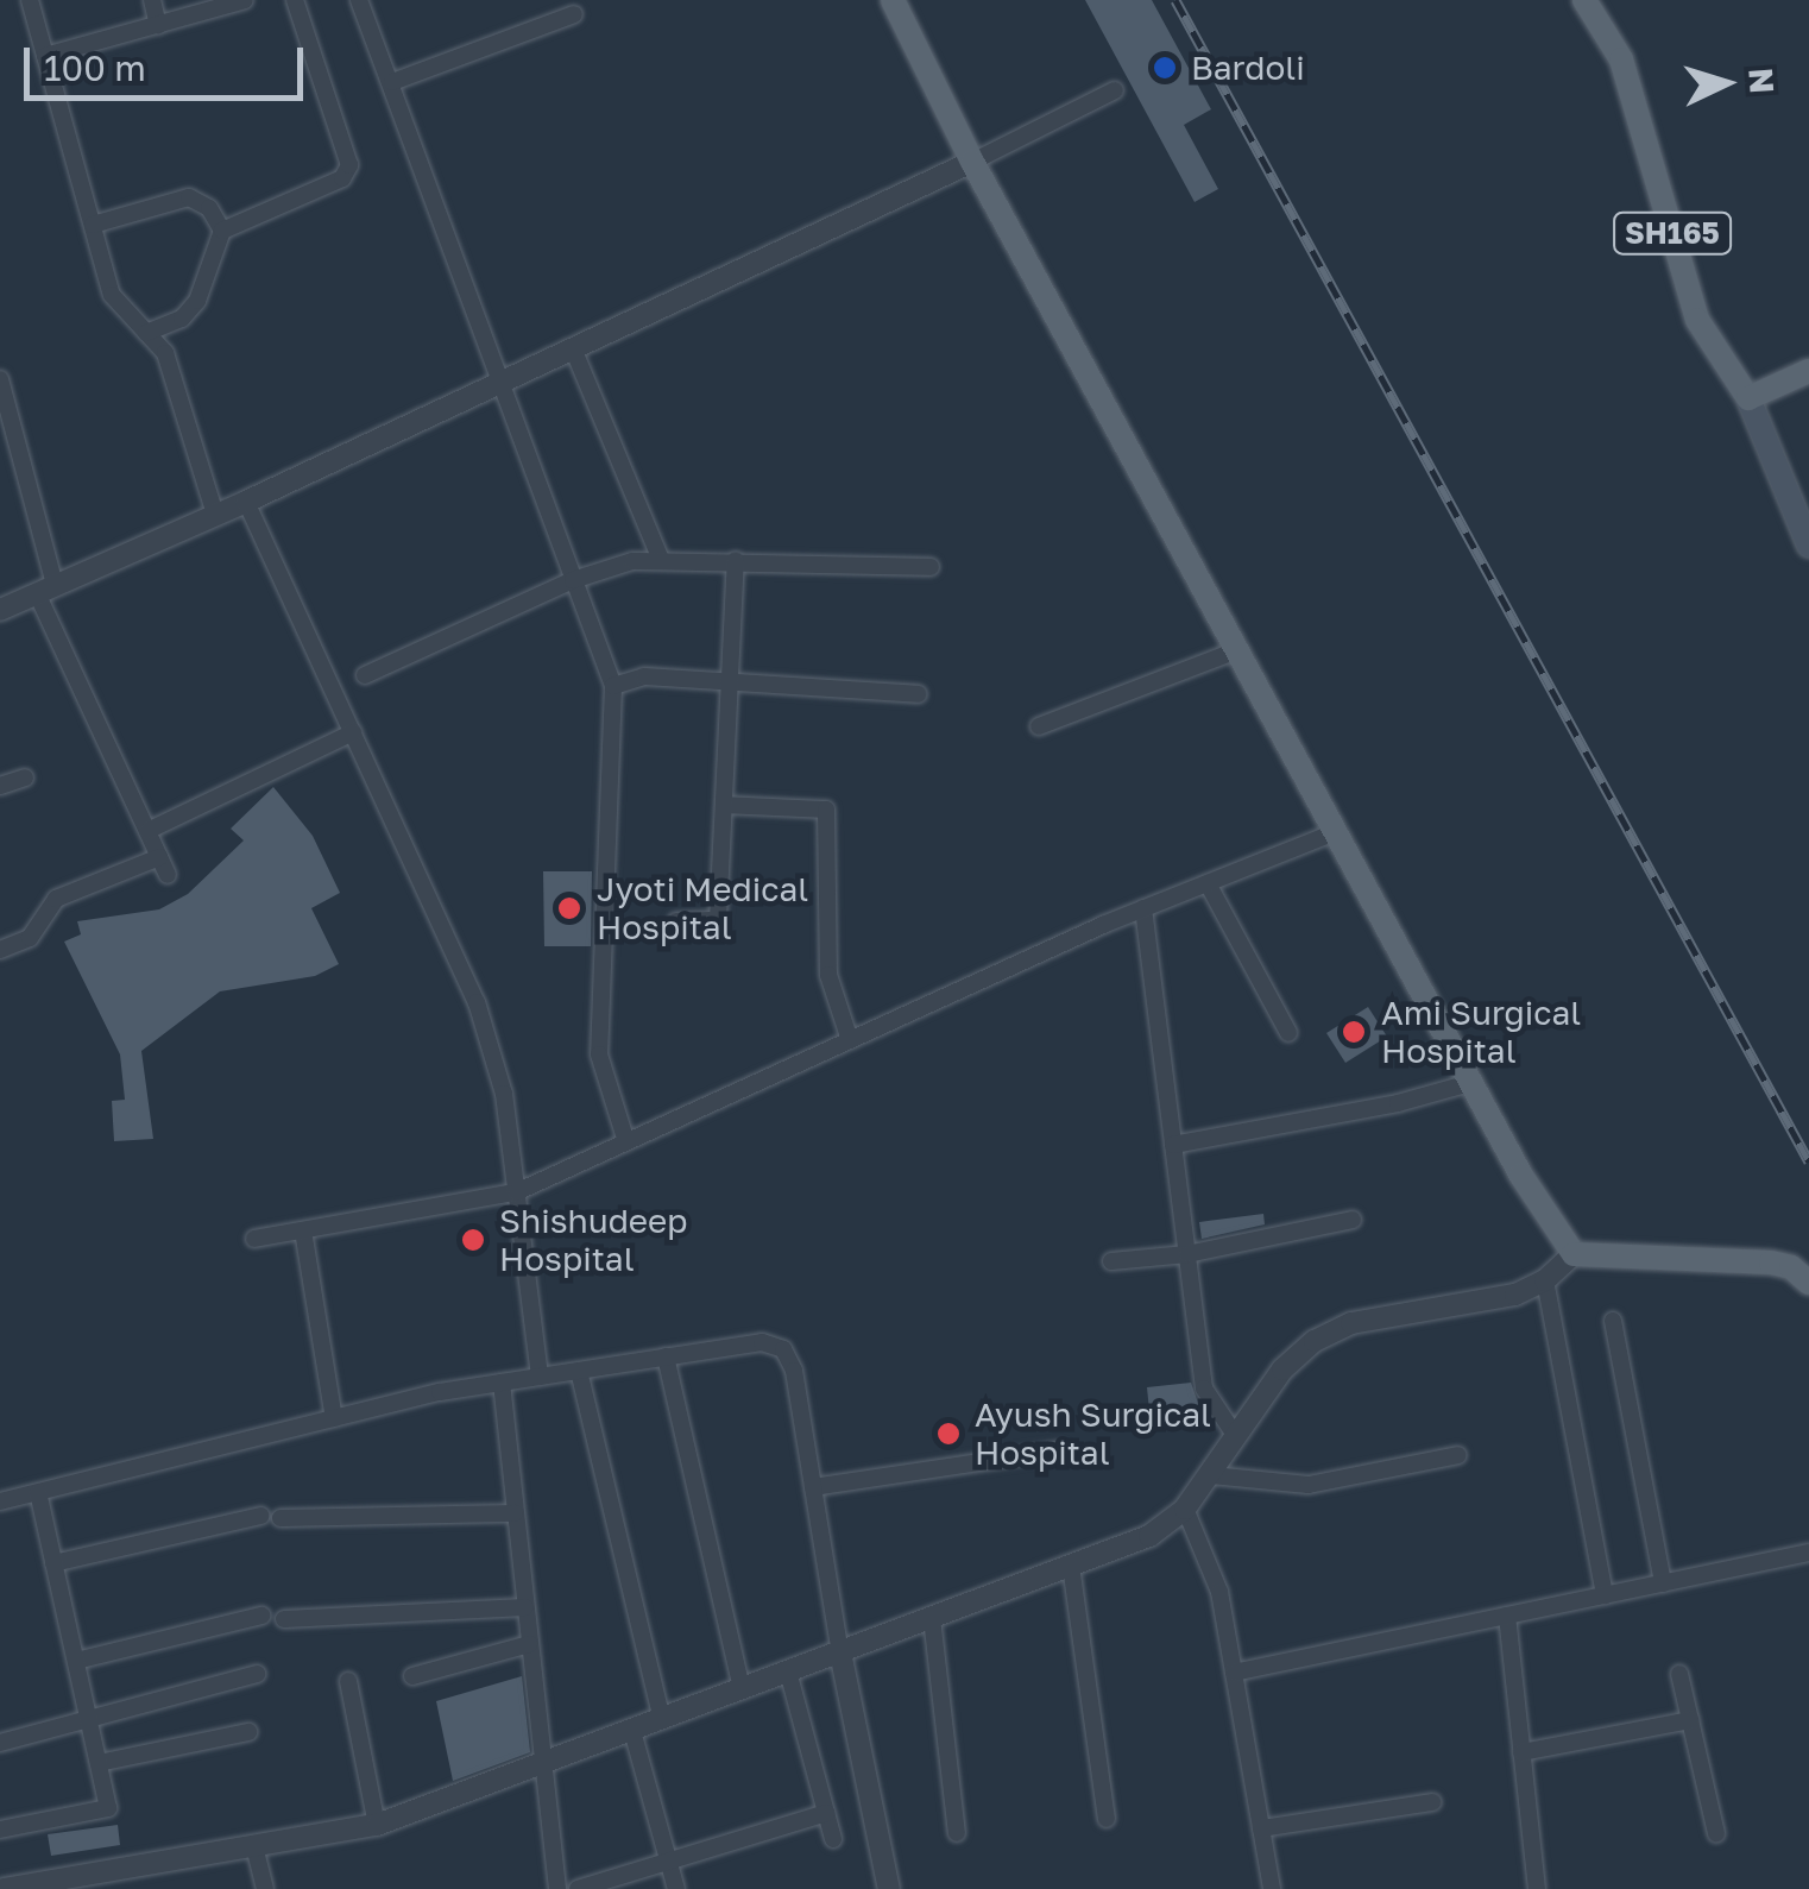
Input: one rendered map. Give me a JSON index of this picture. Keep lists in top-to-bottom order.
{
  "streets": {
    "main road": ["SH165"]
  },
  "places": [
    "Bardoli",
    "Jyoti Medical Hospital",
    "Ami Surgical Hospital",
    "Shishudeep Hospital",
    "Ayush Surgical Hospital"
  ],
  "scale_bar": "100 m",
  "north": "right"
}
